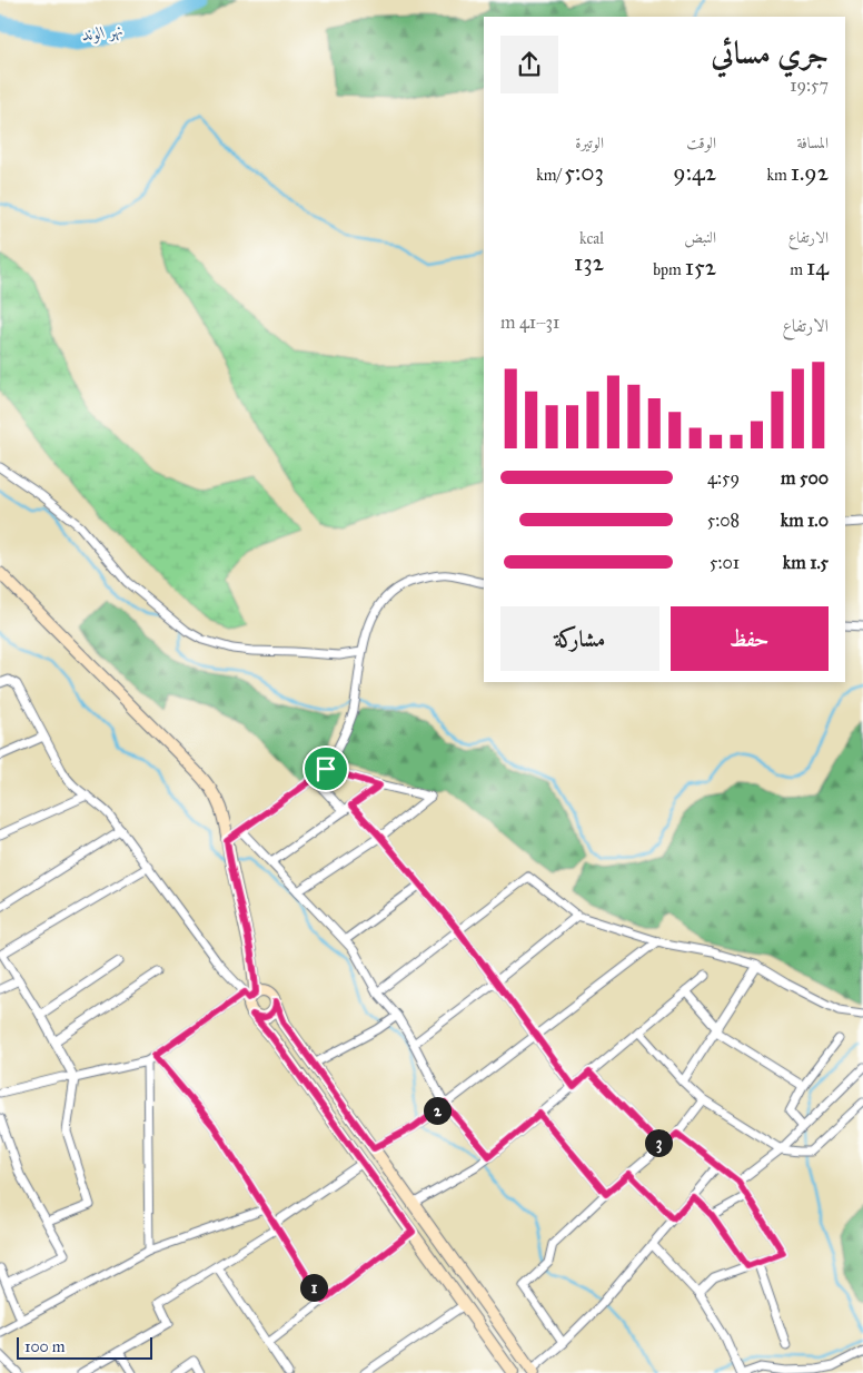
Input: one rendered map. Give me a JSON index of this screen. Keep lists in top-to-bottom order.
{
  "water": ["نهر الوند"],
  "scale_bar": "100 m",
  "page": {
    "heading": ["جري مسائي", "19:57"],
    "stats": [
      ["المسافة", "1.92 km"],
      ["الوقت", "9:42"],
      ["الوتيرة", "5:03 /km"],
      ["الارتفاع", "14 m"],
      ["النبض", "152 bpm"],
      ["kcal", "132"]
    ],
    "chart": ["الارتفاع", "31–41 m"],
    "list": [
      {
        "name": "500 m",
        "note": "4:59"
      },
      {
        "name": "1.0 km",
        "note": "5:08"
      },
      {
        "name": "1.5 km",
        "note": "5:01"
      }
    ],
    "buttons": ["حفظ", "مشاركة"],
    "pins": ["2", "3", "1"],
    "scale": "100 m"
  }
}
